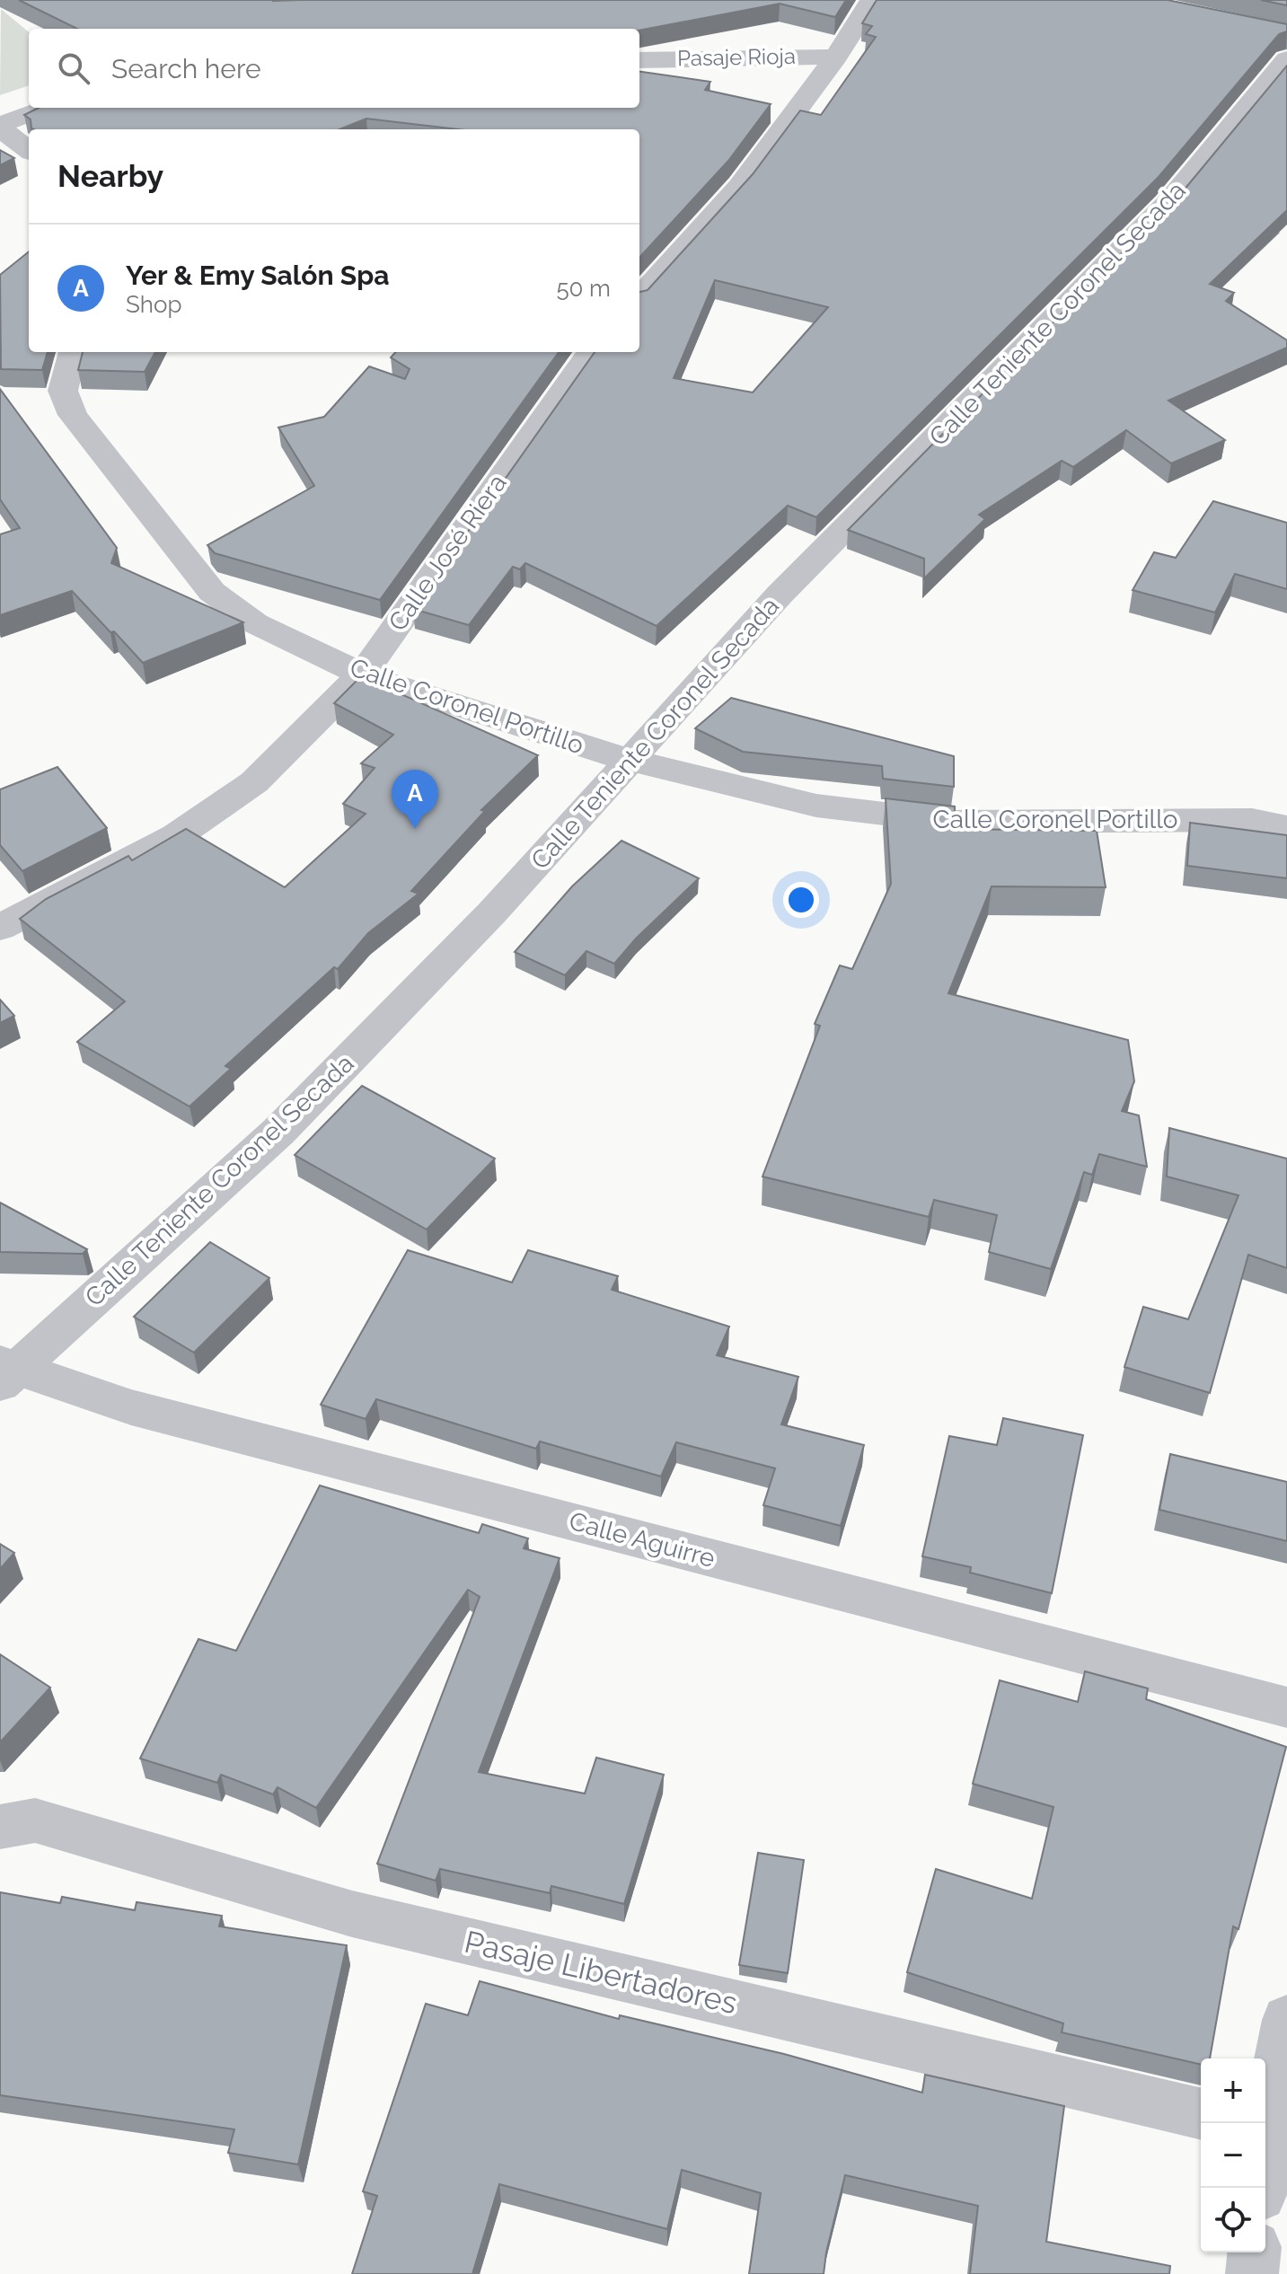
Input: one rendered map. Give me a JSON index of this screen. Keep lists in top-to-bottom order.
{
  "streets": {
    "street": [
      "Pasaje Rioja",
      "Calle Teniente Coronel Secada",
      "Calle José Riera",
      "Calle Coronel Portillo",
      "Calle Aguirre",
      "Pasaje Libertadores"
    ]
  },
  "crossings": [
    ["Calle Teniente Coronel Secada", "Calle Coronel Portillo"],
    ["Calle Teniente Coronel Secada", "Calle Aguirre"],
    ["Calle José Riera", "Calle Coronel Portillo"]
  ],
  "page": {
    "search": "Search here",
    "heading": "Nearby",
    "list": [
      {
        "mark": "A",
        "name": "Yer & Emy Salón Spa",
        "note": "Shop",
        "value": "50 m"
      }
    ],
    "pins": "A",
    "map_buttons": ["+", "−"]
  }
}
